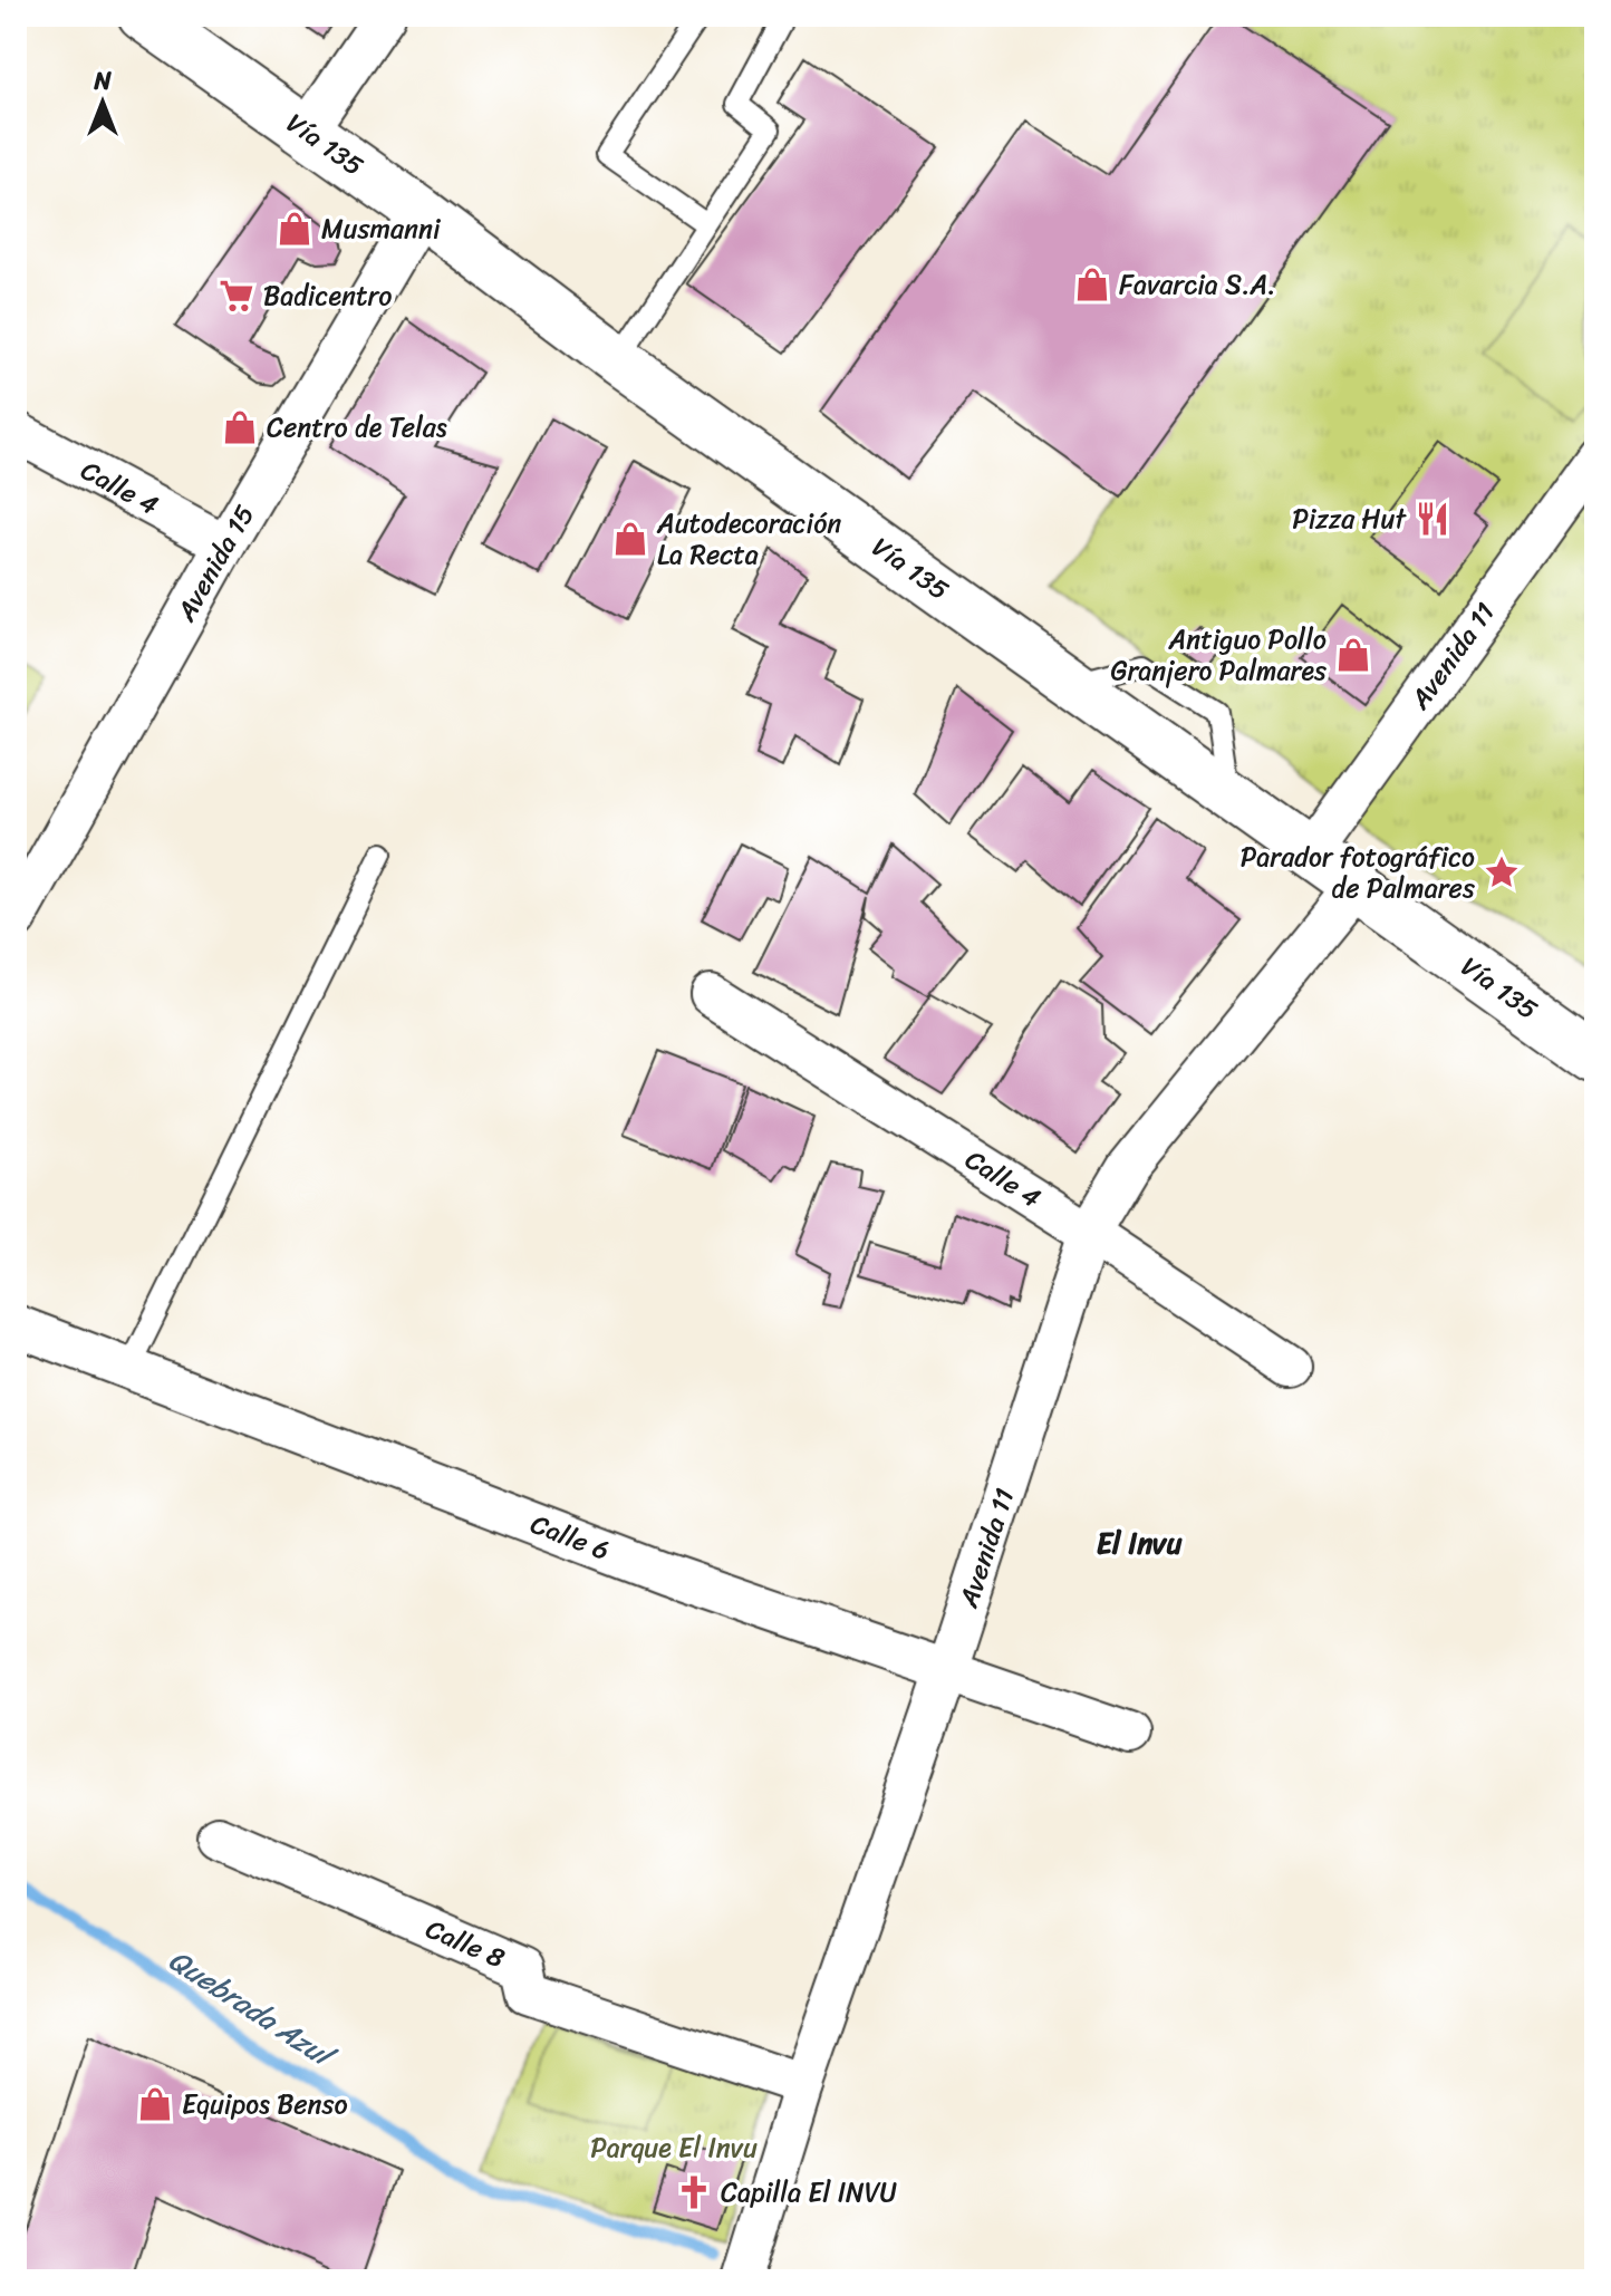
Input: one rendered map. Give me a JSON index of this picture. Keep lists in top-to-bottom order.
{
  "streets": {
    "main road": ["Vía 135"],
    "street": [
      "Calle 4",
      "Avenida 15",
      "Avenida 11",
      "Calle 6",
      "Calle 8"
    ]
  },
  "crossings": [
    ["Vía 135", "Avenida 15"],
    ["Vía 135", "Avenida 11"],
    ["Calle 4", "Avenida 15"],
    ["Calle 4", "Avenida 11"],
    ["Avenida 11", "Calle 6"],
    ["Avenida 11", "Calle 8"]
  ],
  "districts": ["El Invu"],
  "water": ["Quebrada Azul"],
  "parks": ["Parque El Invu"],
  "places": {
    "shop": [
      "Musmanni",
      "Favarcia S.A.",
      "Centro de Telas",
      "Autodecoración La Recta",
      "Antiguo Pollo Granjero Palmares",
      "Equipos Benso"
    ],
    "supermarket": ["Badicentro"],
    "restaurant": ["Pizza Hut"],
    "place": ["Parador fotográfico de Palmares"],
    "church": ["Capilla El INVU"]
  },
  "north": "top"
}
